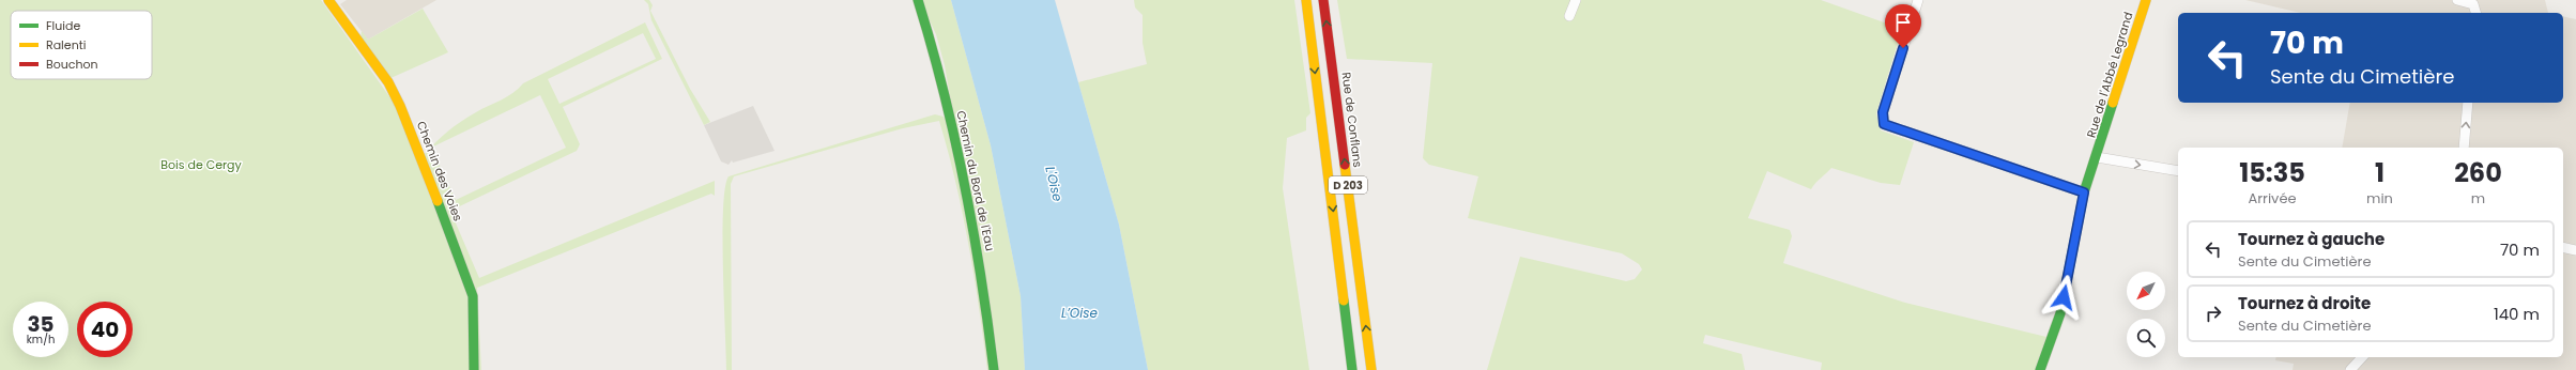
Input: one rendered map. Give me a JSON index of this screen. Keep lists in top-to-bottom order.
{
  "streets": {
    "street": [
      "Rue de l'Abbé Legrand",
      "Rue de Conflans",
      "Chemin des Voies",
      "Chemin du Bord de l'Eau",
      "D 203"
    ]
  },
  "water": ["L'Oise", "L’Oise"],
  "parks": ["Bois de Cergy"],
  "legend": ["Fluide", "Ralenti", "Bouchon"],
  "north": "bottom left",
  "page": {
    "turn": ["70 m", "Sente du Cimetière"],
    "eta": [
      "15:35",
      "Arrivée",
      "1",
      "min",
      "260",
      "m"
    ],
    "list": [
      {
        "name": "Tournez à gauche",
        "note": "Sente du Cimetière",
        "value": "70 m"
      },
      {
        "name": "Tournez à droite",
        "note": "Sente du Cimetière",
        "value": "140 m"
      }
    ],
    "speed": "35 km/h",
    "limit": "40"
  }
}
